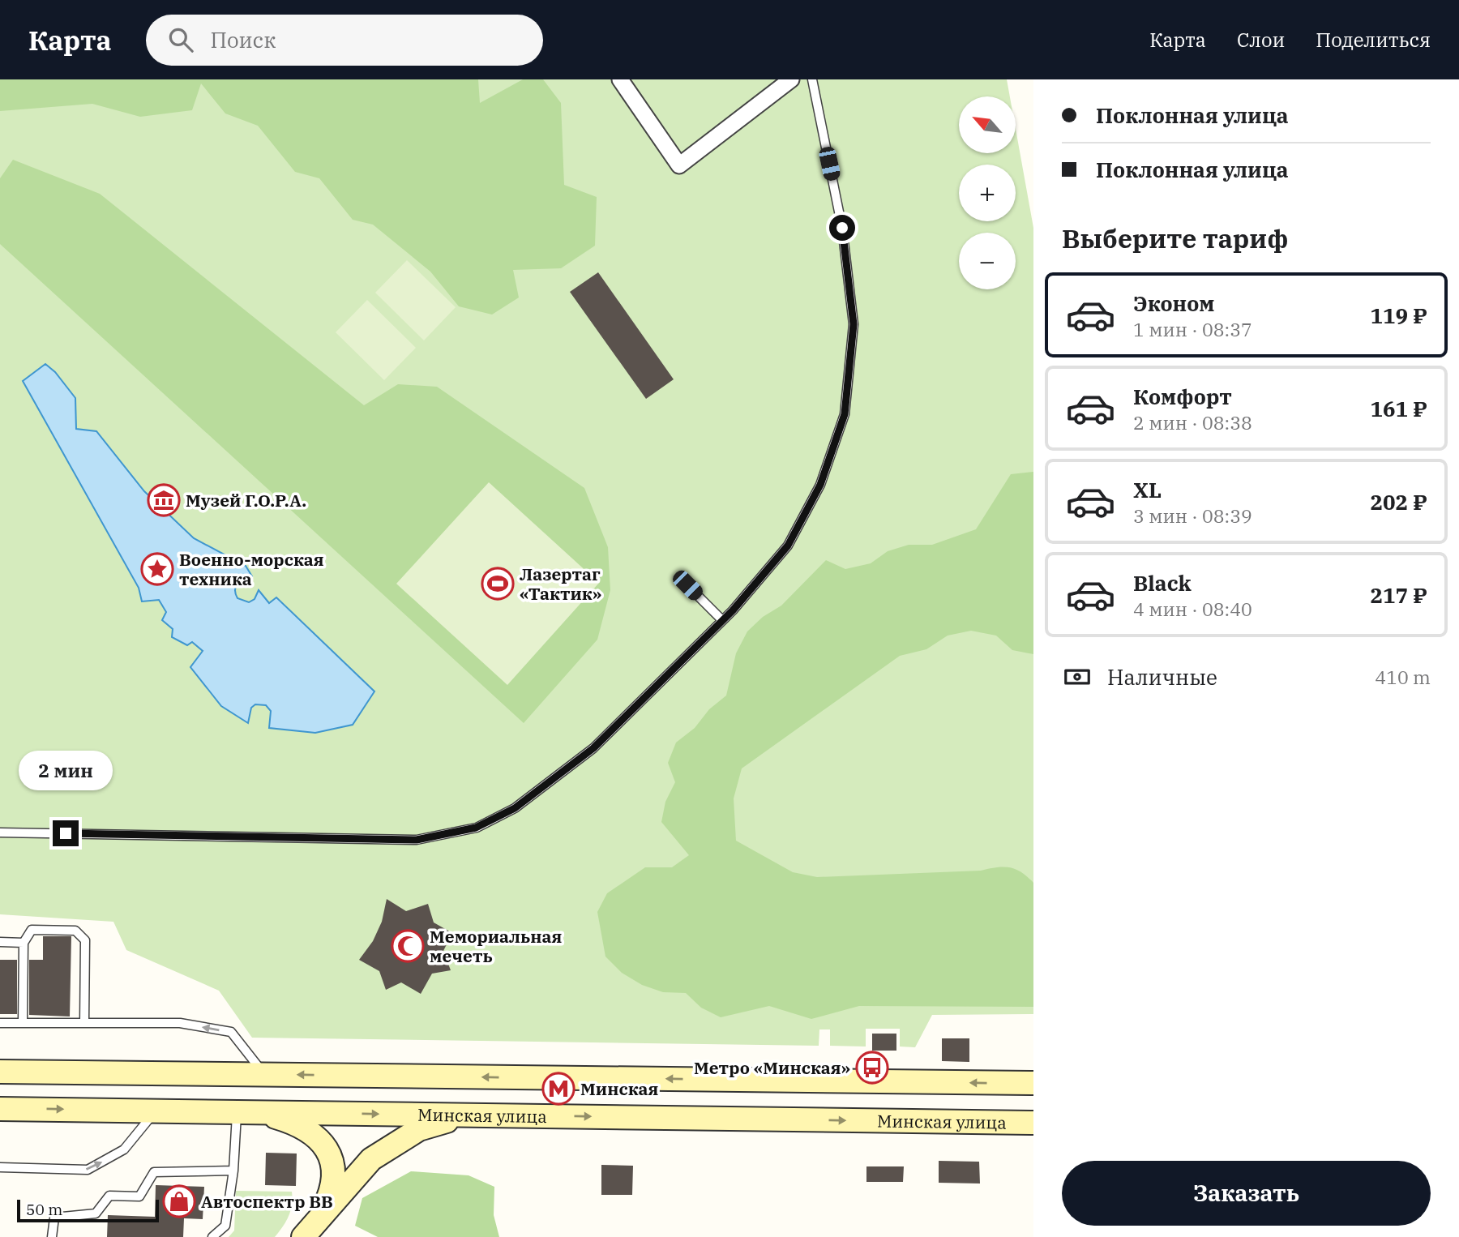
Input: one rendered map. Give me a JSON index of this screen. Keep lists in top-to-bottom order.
{
  "streets": {
    "main road": ["Минская улица"]
  },
  "places": {
    "museum": ["Музей Г.О.Р.А."],
    "place": ["Военно-морская техника"],
    "sports": ["Лазертаг «Тактик»"],
    "mosque": ["Мемориальная мечеть"],
    "bus stop": ["Метро «Минская»"],
    "metro station": ["Минская"],
    "shop": ["Автоспектр ВВ"]
  },
  "scale_bar": "50 m",
  "north": "top left",
  "page": {
    "header": "Карта",
    "search": "Поиск",
    "nav": ["Карта", "Слои", "Поделиться"],
    "banner": ["Поклонная улица", "Поклонная улица"],
    "map_buttons": ["+", "−"],
    "heading": "Выберите тариф",
    "list": [
      {
        "name": "Эконом",
        "note": "1 мин · 08:37",
        "value": "119 ₽"
      },
      {
        "name": "Комфорт",
        "note": "2 мин · 08:38",
        "value": "161 ₽"
      },
      {
        "name": "XL",
        "note": "3 мин · 08:39",
        "value": "202 ₽"
      },
      {
        "name": "Black",
        "note": "4 мин · 08:40",
        "value": "217 ₽"
      }
    ],
    "pay": ["Наличные", "410 m"],
    "bubble": "2 мин",
    "buttons": "Заказать",
    "scale": "50 m"
  }
}
